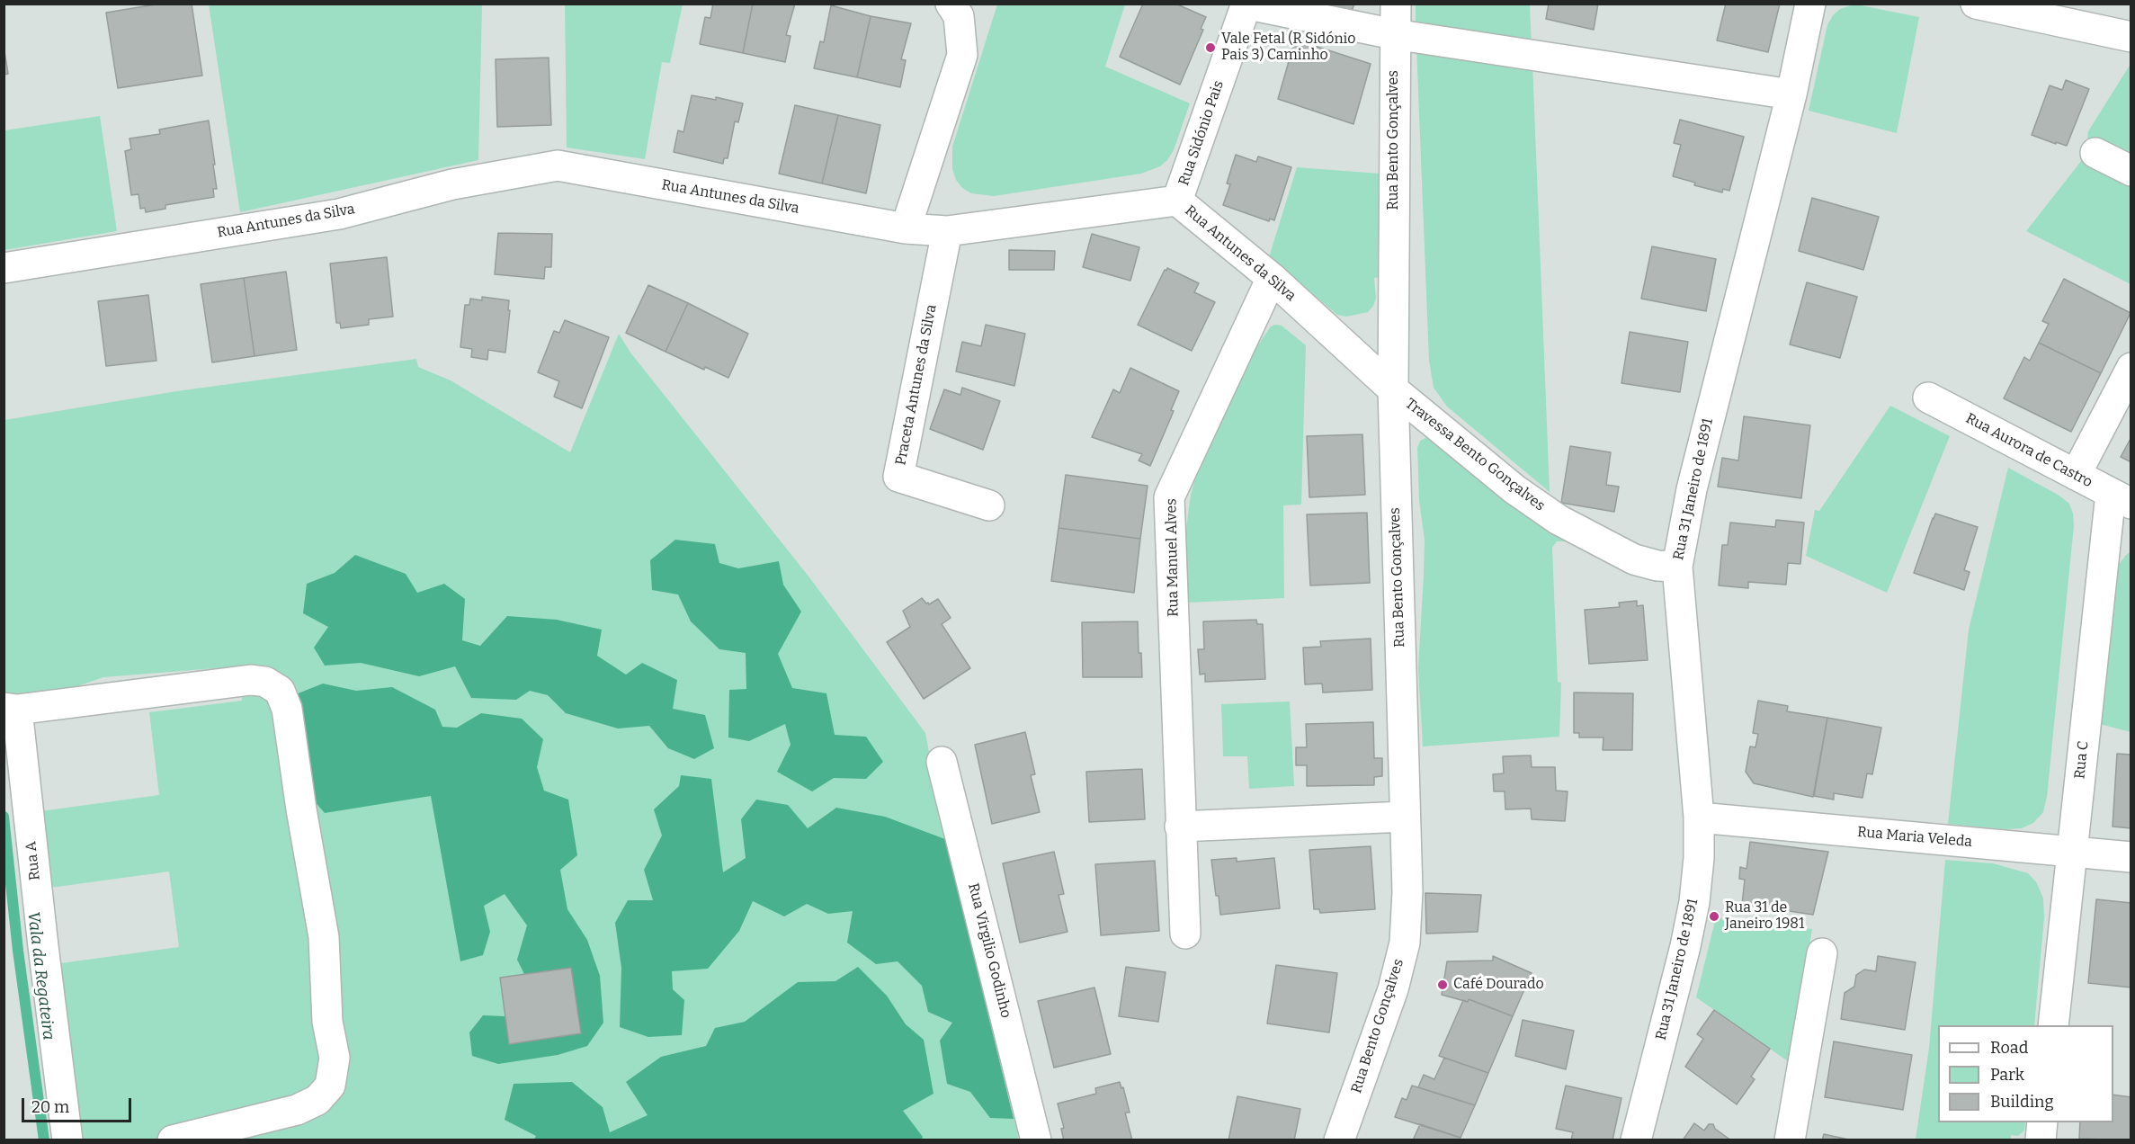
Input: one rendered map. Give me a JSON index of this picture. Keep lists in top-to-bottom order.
{
  "streets": {
    "street": [
      "Rua Sidónio Pais",
      "Rua Bento Gonçalves",
      "Rua Antunes da Silva",
      "Praceta Antunes da Silva",
      "Rua Aurora de Castro",
      "Travessa Bento Gonçalves",
      "Rua 31 Janeiro de 1891",
      "Rua Manuel Alves",
      "Rua C",
      "Rua Maria Veleda",
      "Rua A",
      "Rua Virgilio Godinho"
    ]
  },
  "crossings": [
    ["Rua Sidónio Pais", "Rua Antunes da Silva"],
    ["Rua Bento Gonçalves", "Rua Antunes da Silva"],
    ["Rua Bento Gonçalves", "Travessa Bento Gonçalves"],
    ["Rua Antunes da Silva", "Praceta Antunes da Silva"],
    ["Rua Antunes da Silva", "Travessa Bento Gonçalves"],
    ["Rua Antunes da Silva", "Rua Manuel Alves"],
    ["Rua Aurora de Castro", "Rua C"],
    ["Travessa Bento Gonçalves", "Rua 31 Janeiro de 1891"],
    ["Rua 31 Janeiro de 1891", "Rua Maria Veleda"],
    ["Rua C", "Rua Maria Veleda"]
  ],
  "water": ["Vala da Regateira"],
  "places": ["Vale Fetal (R Sidónio Pais 3) Caminho", "Rua 31 de Janeiro 1981", "Café Dourado"],
  "legend": ["Road", "Park", "Building"],
  "scale_bar": "20 m"
}
